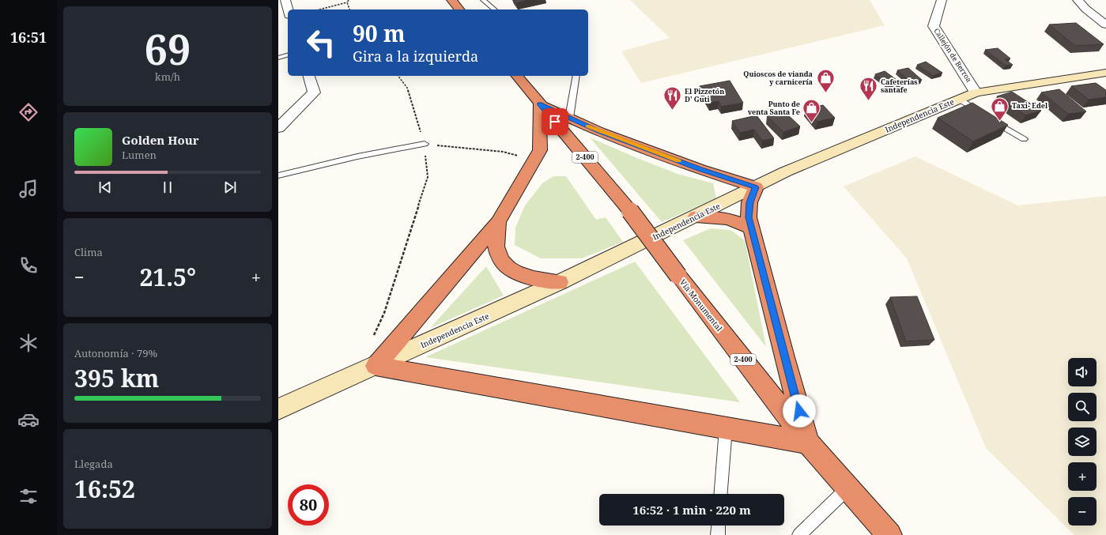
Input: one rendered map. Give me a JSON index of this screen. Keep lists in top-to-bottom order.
{
  "streets": {
    "highway": ["2-400", "Vía Monumental"],
    "main road": ["Independencia Este"],
    "street": ["Callejón de Berroa"]
  },
  "crossings": [
    ["Callejón de Berroa", "Independencia Este"]
  ],
  "places": {
    "shop": ["Quioscos de vianda y carnicería", "Taxi- Edel", "Punto de venta Santa Fe"],
    "restaurant": ["Cafeterías santafe", "El Pizzetón D' Guti"]
  },
  "page": {
    "tabs": "16:51",
    "tile": [
      ["69", "km/h"],
      "Clima",
      ["Autonomía · 79%", "395 km"],
      ["Llegada", "16:52"]
    ],
    "turn": ["90 m", "Gira a la izquierda"],
    "song": ["Golden Hour", "Lumen"],
    "heat": ["−", "21.5°", "+"],
    "map_buttons": ["+", "−"],
    "limit": "80",
    "trip": "16:52 · 1 min · 220 m"
  }
}
